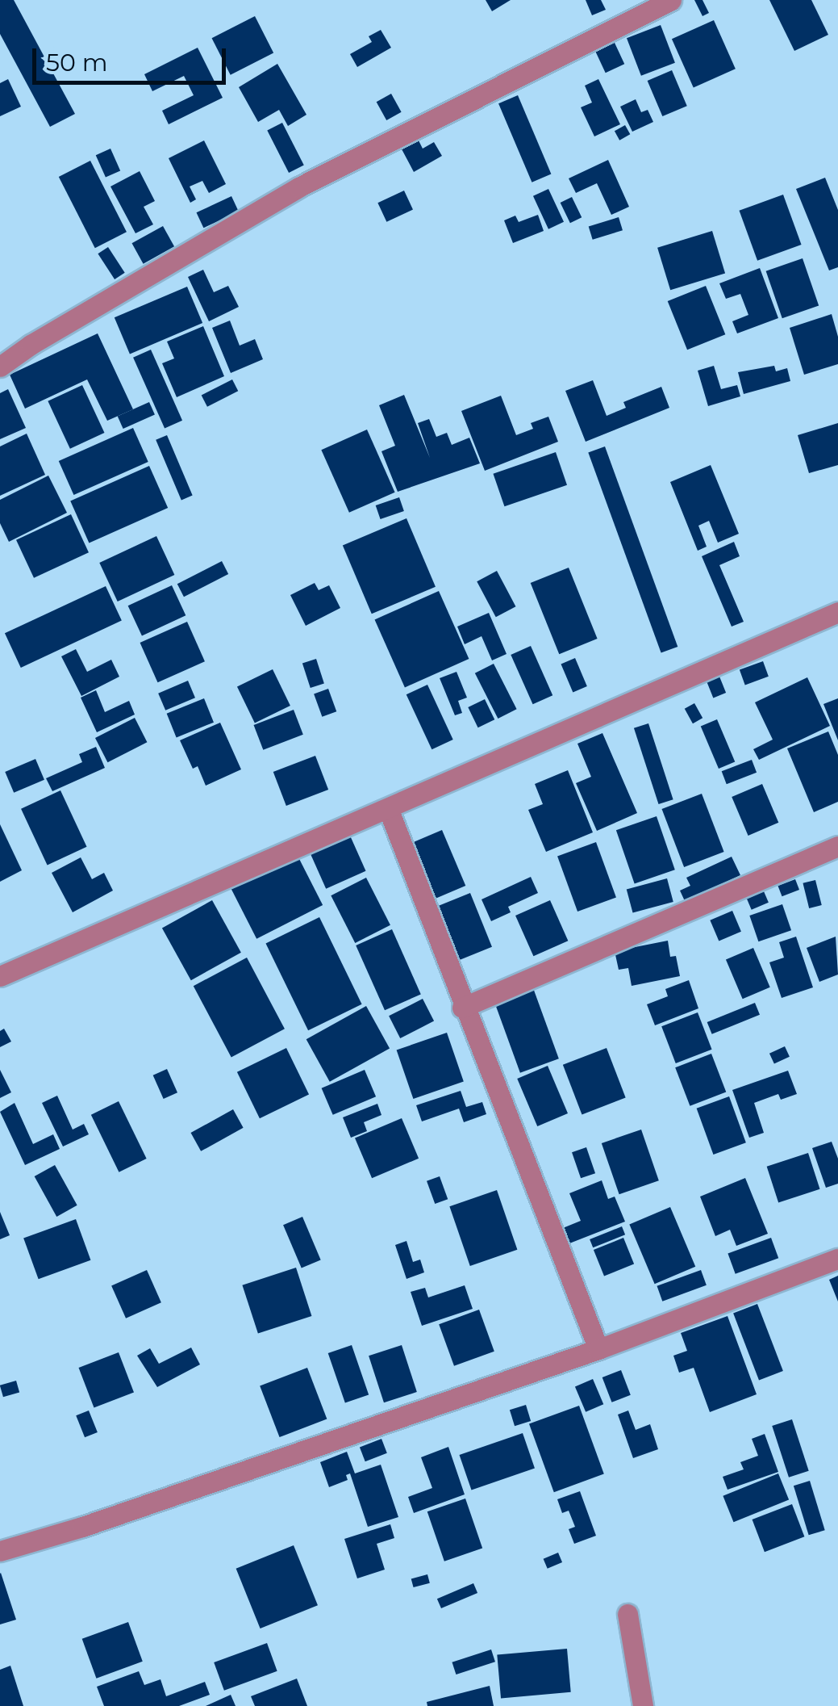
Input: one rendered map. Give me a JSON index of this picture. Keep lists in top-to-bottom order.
{
  "scale_bar": "50 m"
}
